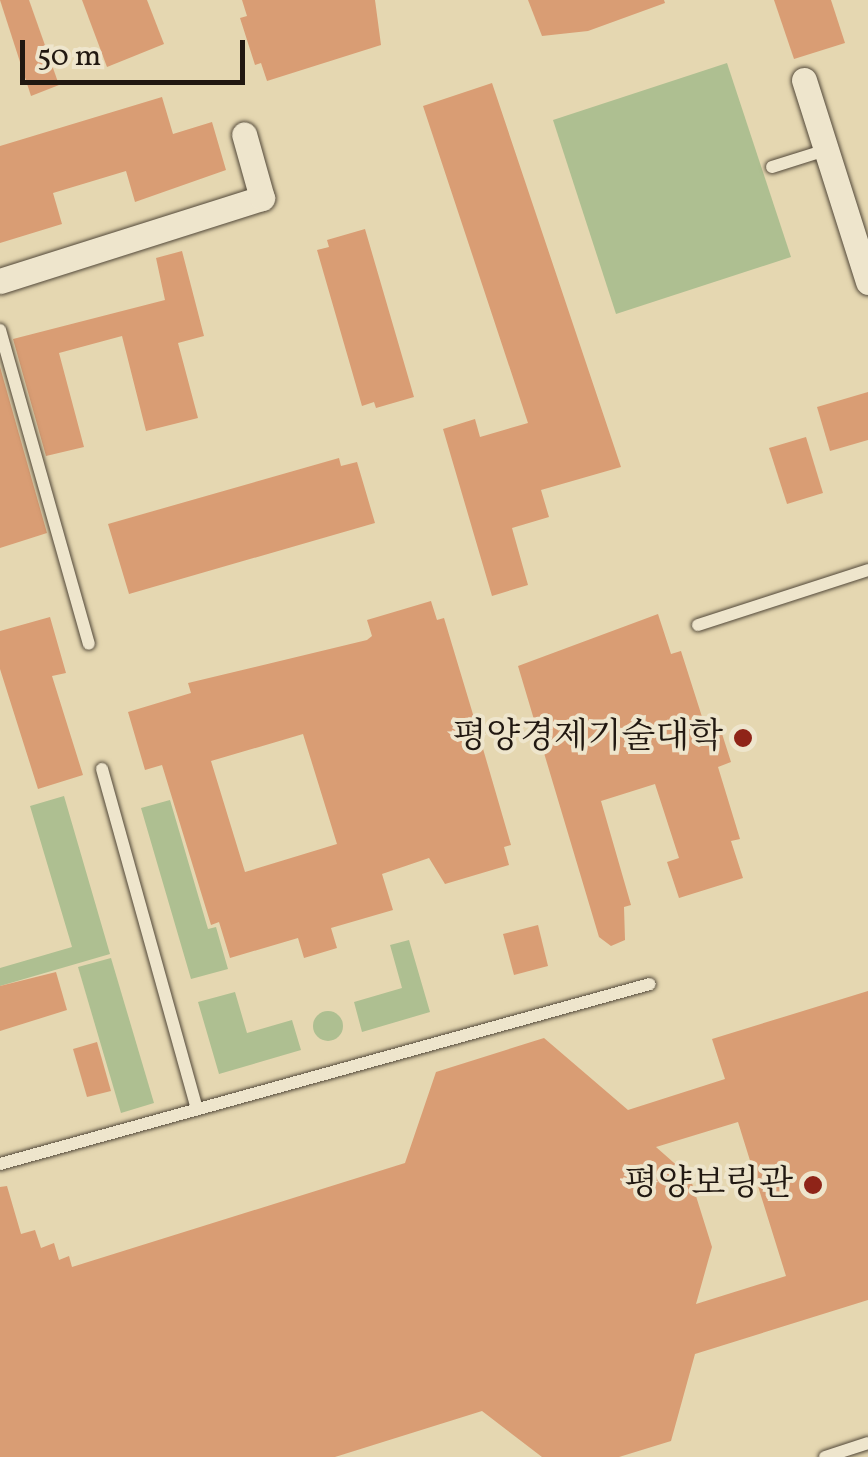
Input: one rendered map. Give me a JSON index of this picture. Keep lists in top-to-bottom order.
{
  "places": ["평양경제기술대학", "평양보링관"],
  "scale_bar": "50 m"
}
